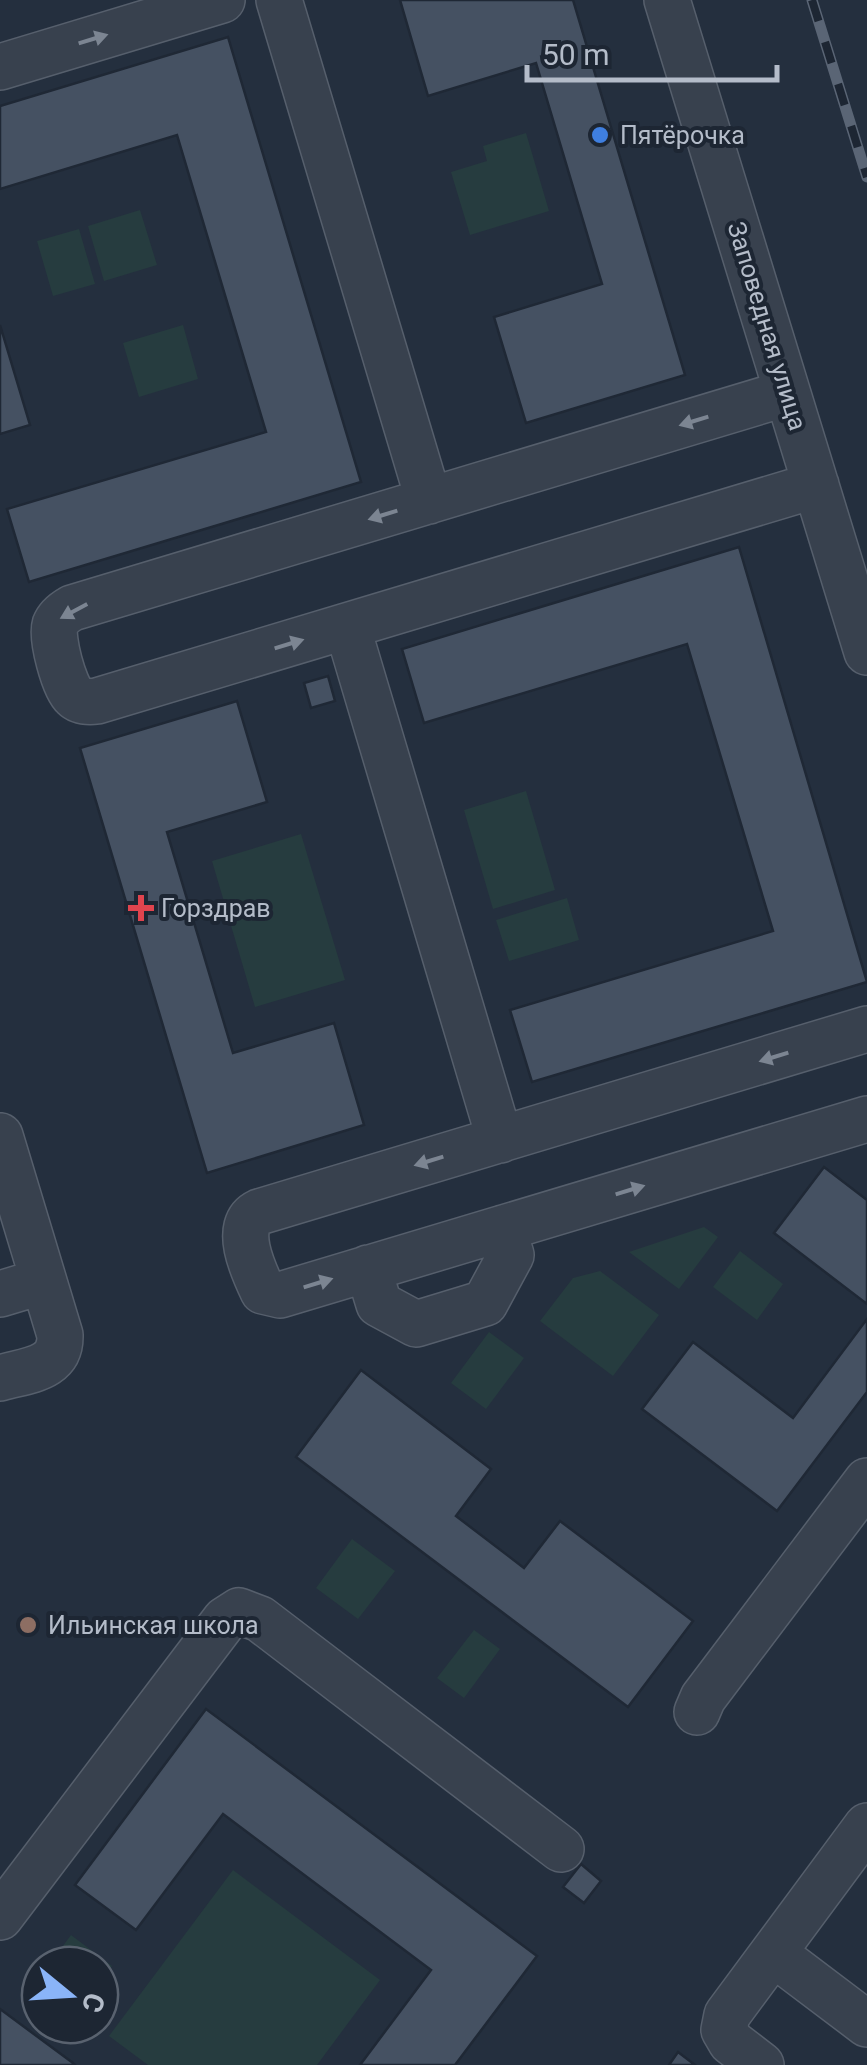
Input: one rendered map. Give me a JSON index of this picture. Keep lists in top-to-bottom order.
{
  "streets": {
    "street": ["Заповедная улица"]
  },
  "places": {
    "other": ["Пятёрочка", "Ильинская школа"],
    "health": ["Горздрав"]
  },
  "scale_bar": "50 m",
  "north": "right"
}
